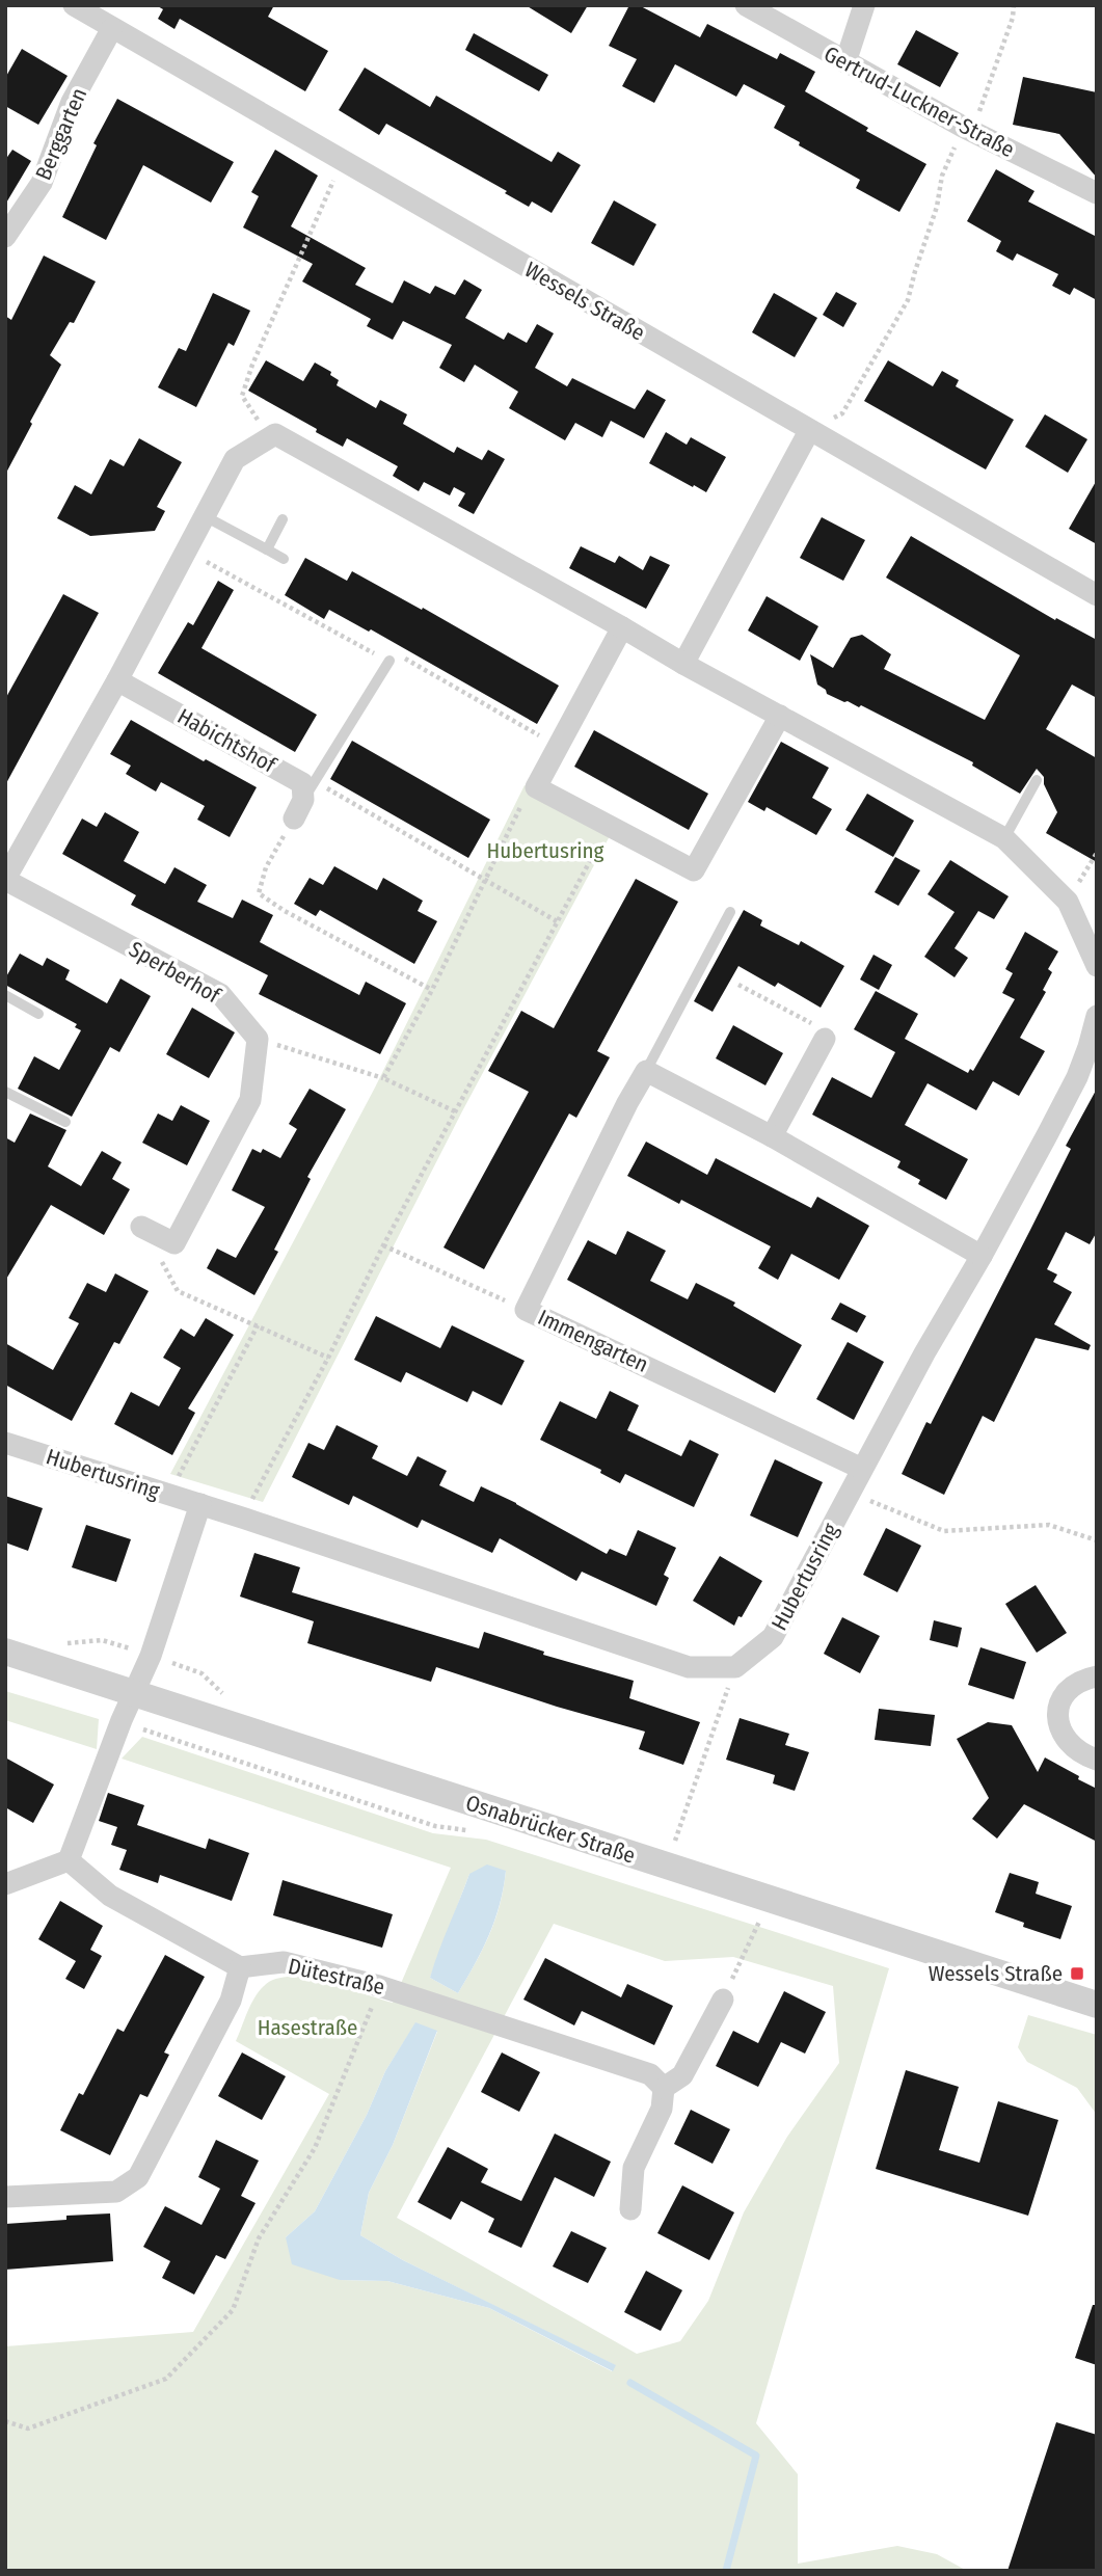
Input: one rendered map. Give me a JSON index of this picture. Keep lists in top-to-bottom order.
{
  "streets": {
    "street": [
      "Gertrud-Luckner-Straße",
      "Berggarten",
      "Wessels Straße",
      "Habichtshof",
      "Sperberhof",
      "Immengarten",
      "Hubertusring",
      "Osnabrücker Straße",
      "Dütestraße"
    ]
  },
  "crossings": [
    ["Berggarten", "Wessels Straße"],
    ["Immengarten", "Hubertusring"]
  ],
  "parks": ["Hubertusring", "Hasestraße"],
  "places": {
    "transit": ["Wessels Straße"]
  }
}
